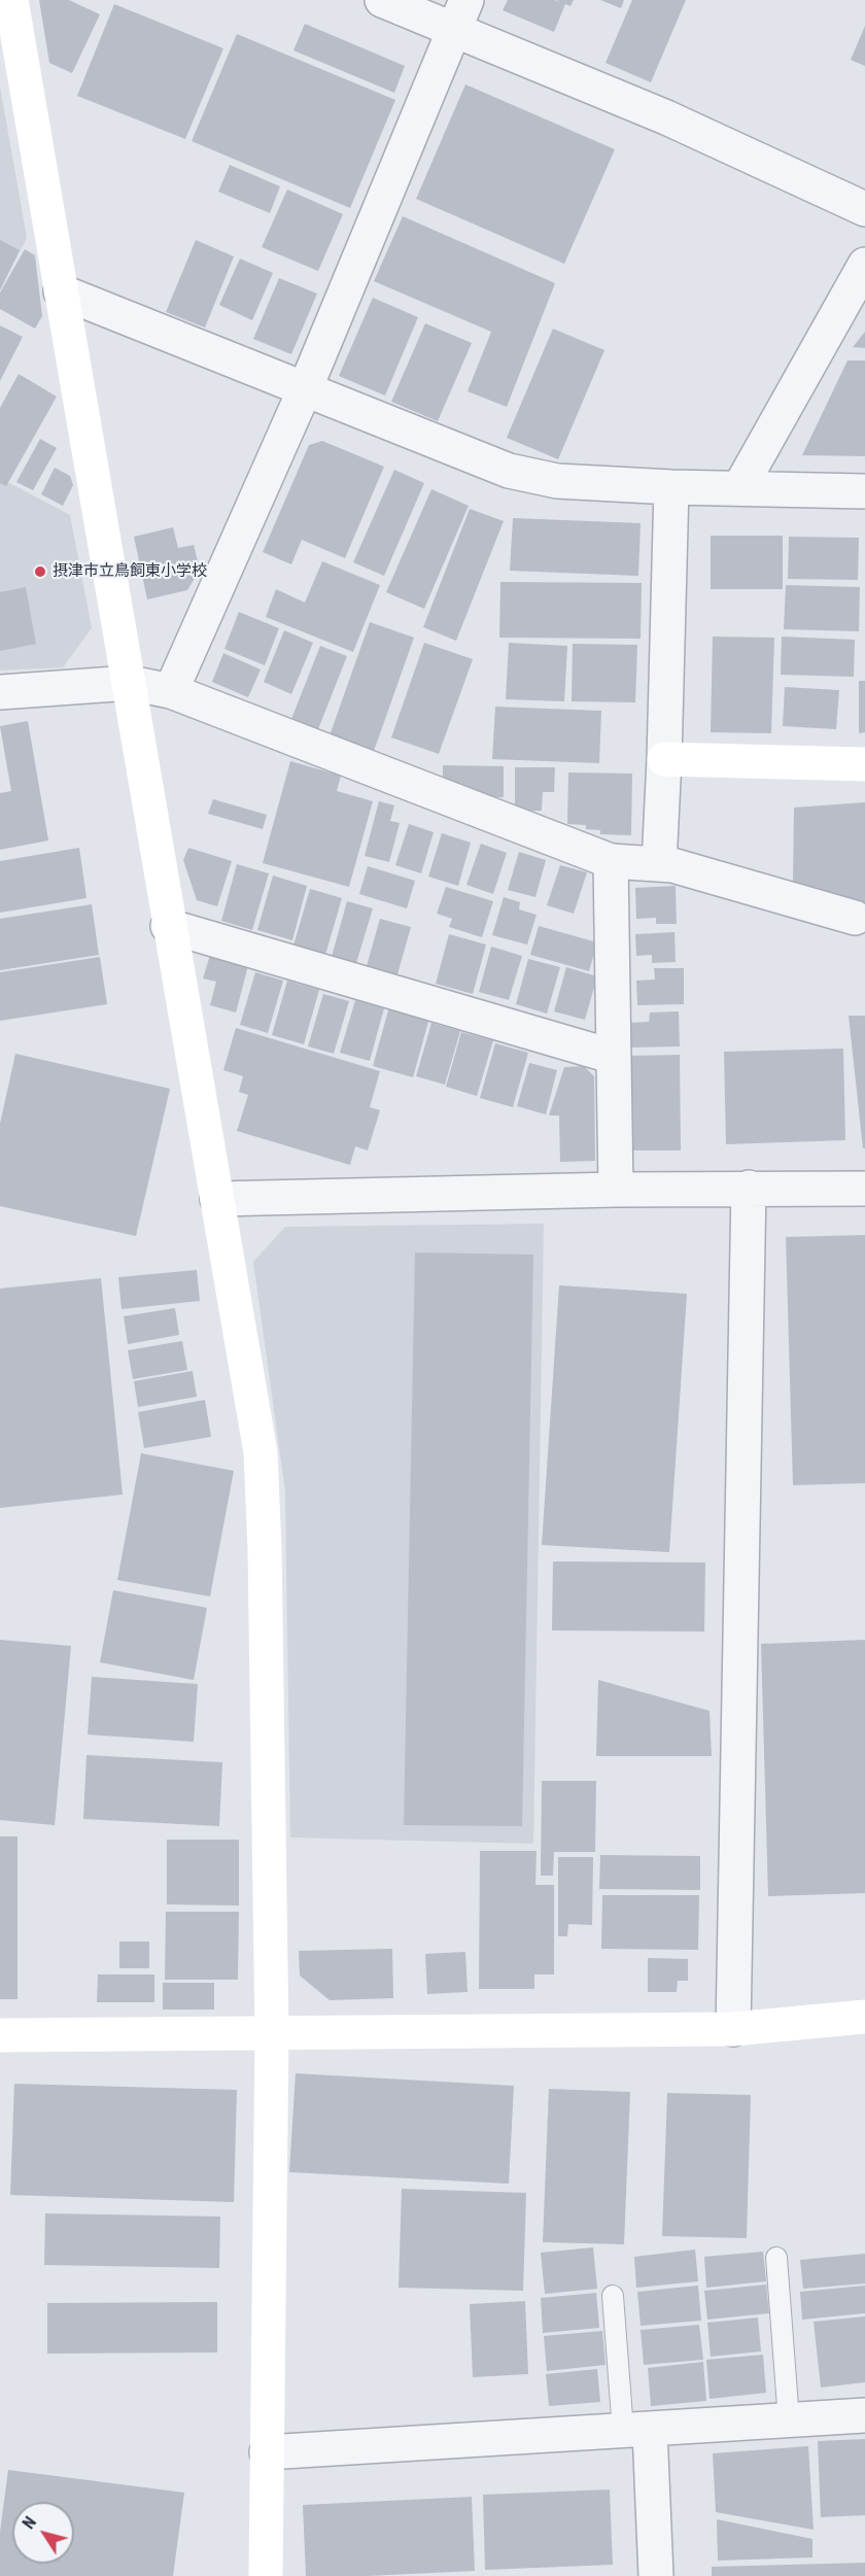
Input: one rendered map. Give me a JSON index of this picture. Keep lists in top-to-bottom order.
{
  "places": ["摂津市立鳥飼東小学校"],
  "north": "top left"
}
